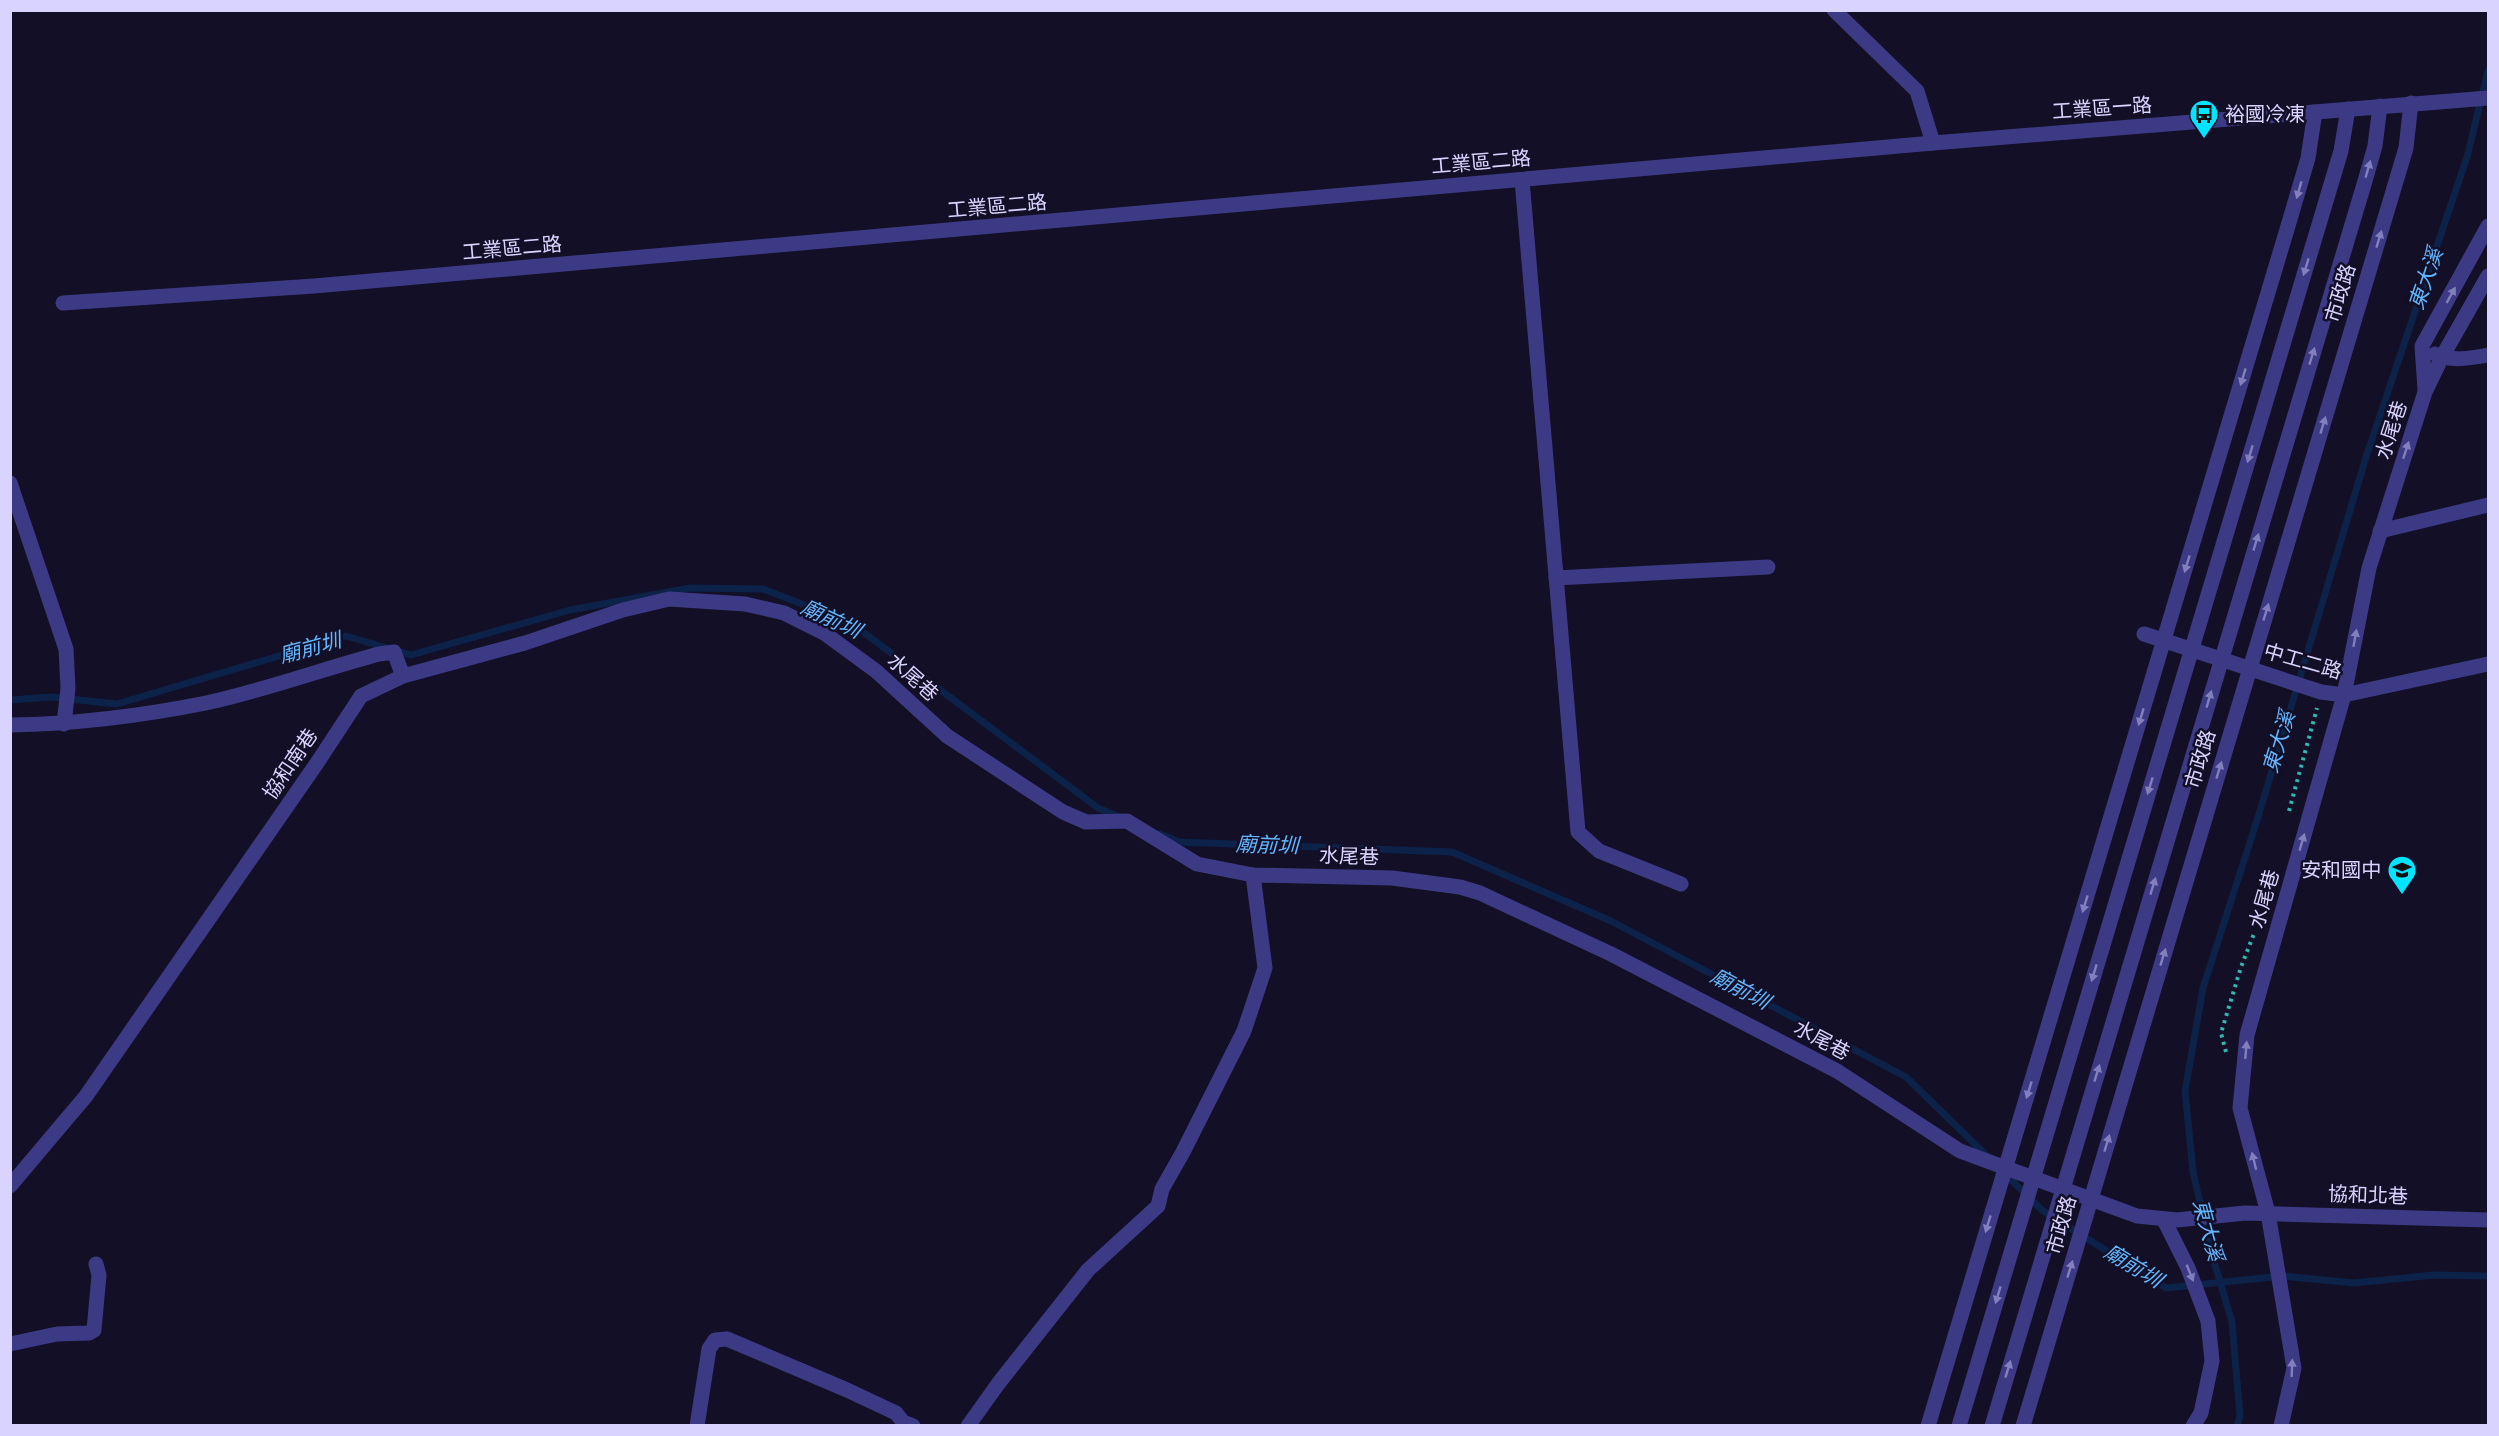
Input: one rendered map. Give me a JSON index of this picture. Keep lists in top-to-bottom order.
{
  "streets": {
    "street": [
      "工業區一路",
      "工業區二路",
      "市政路",
      "水尾巷",
      "中工二路",
      "協和南巷",
      "協和北巷"
    ]
  },
  "crossings": [
    ["工業區一路", "工業區二路"],
    ["工業區一路", "市政路"],
    ["市政路", "水尾巷"],
    ["市政路", "中工二路"],
    ["水尾巷", "中工二路"],
    ["水尾巷", "協和南巷"],
    ["水尾巷", "協和北巷"]
  ],
  "water": ["東大溪", "廟前圳"],
  "places": {
    "bus stop": ["裕國冷凍"],
    "school or university": ["安和國中"]
  }
}
